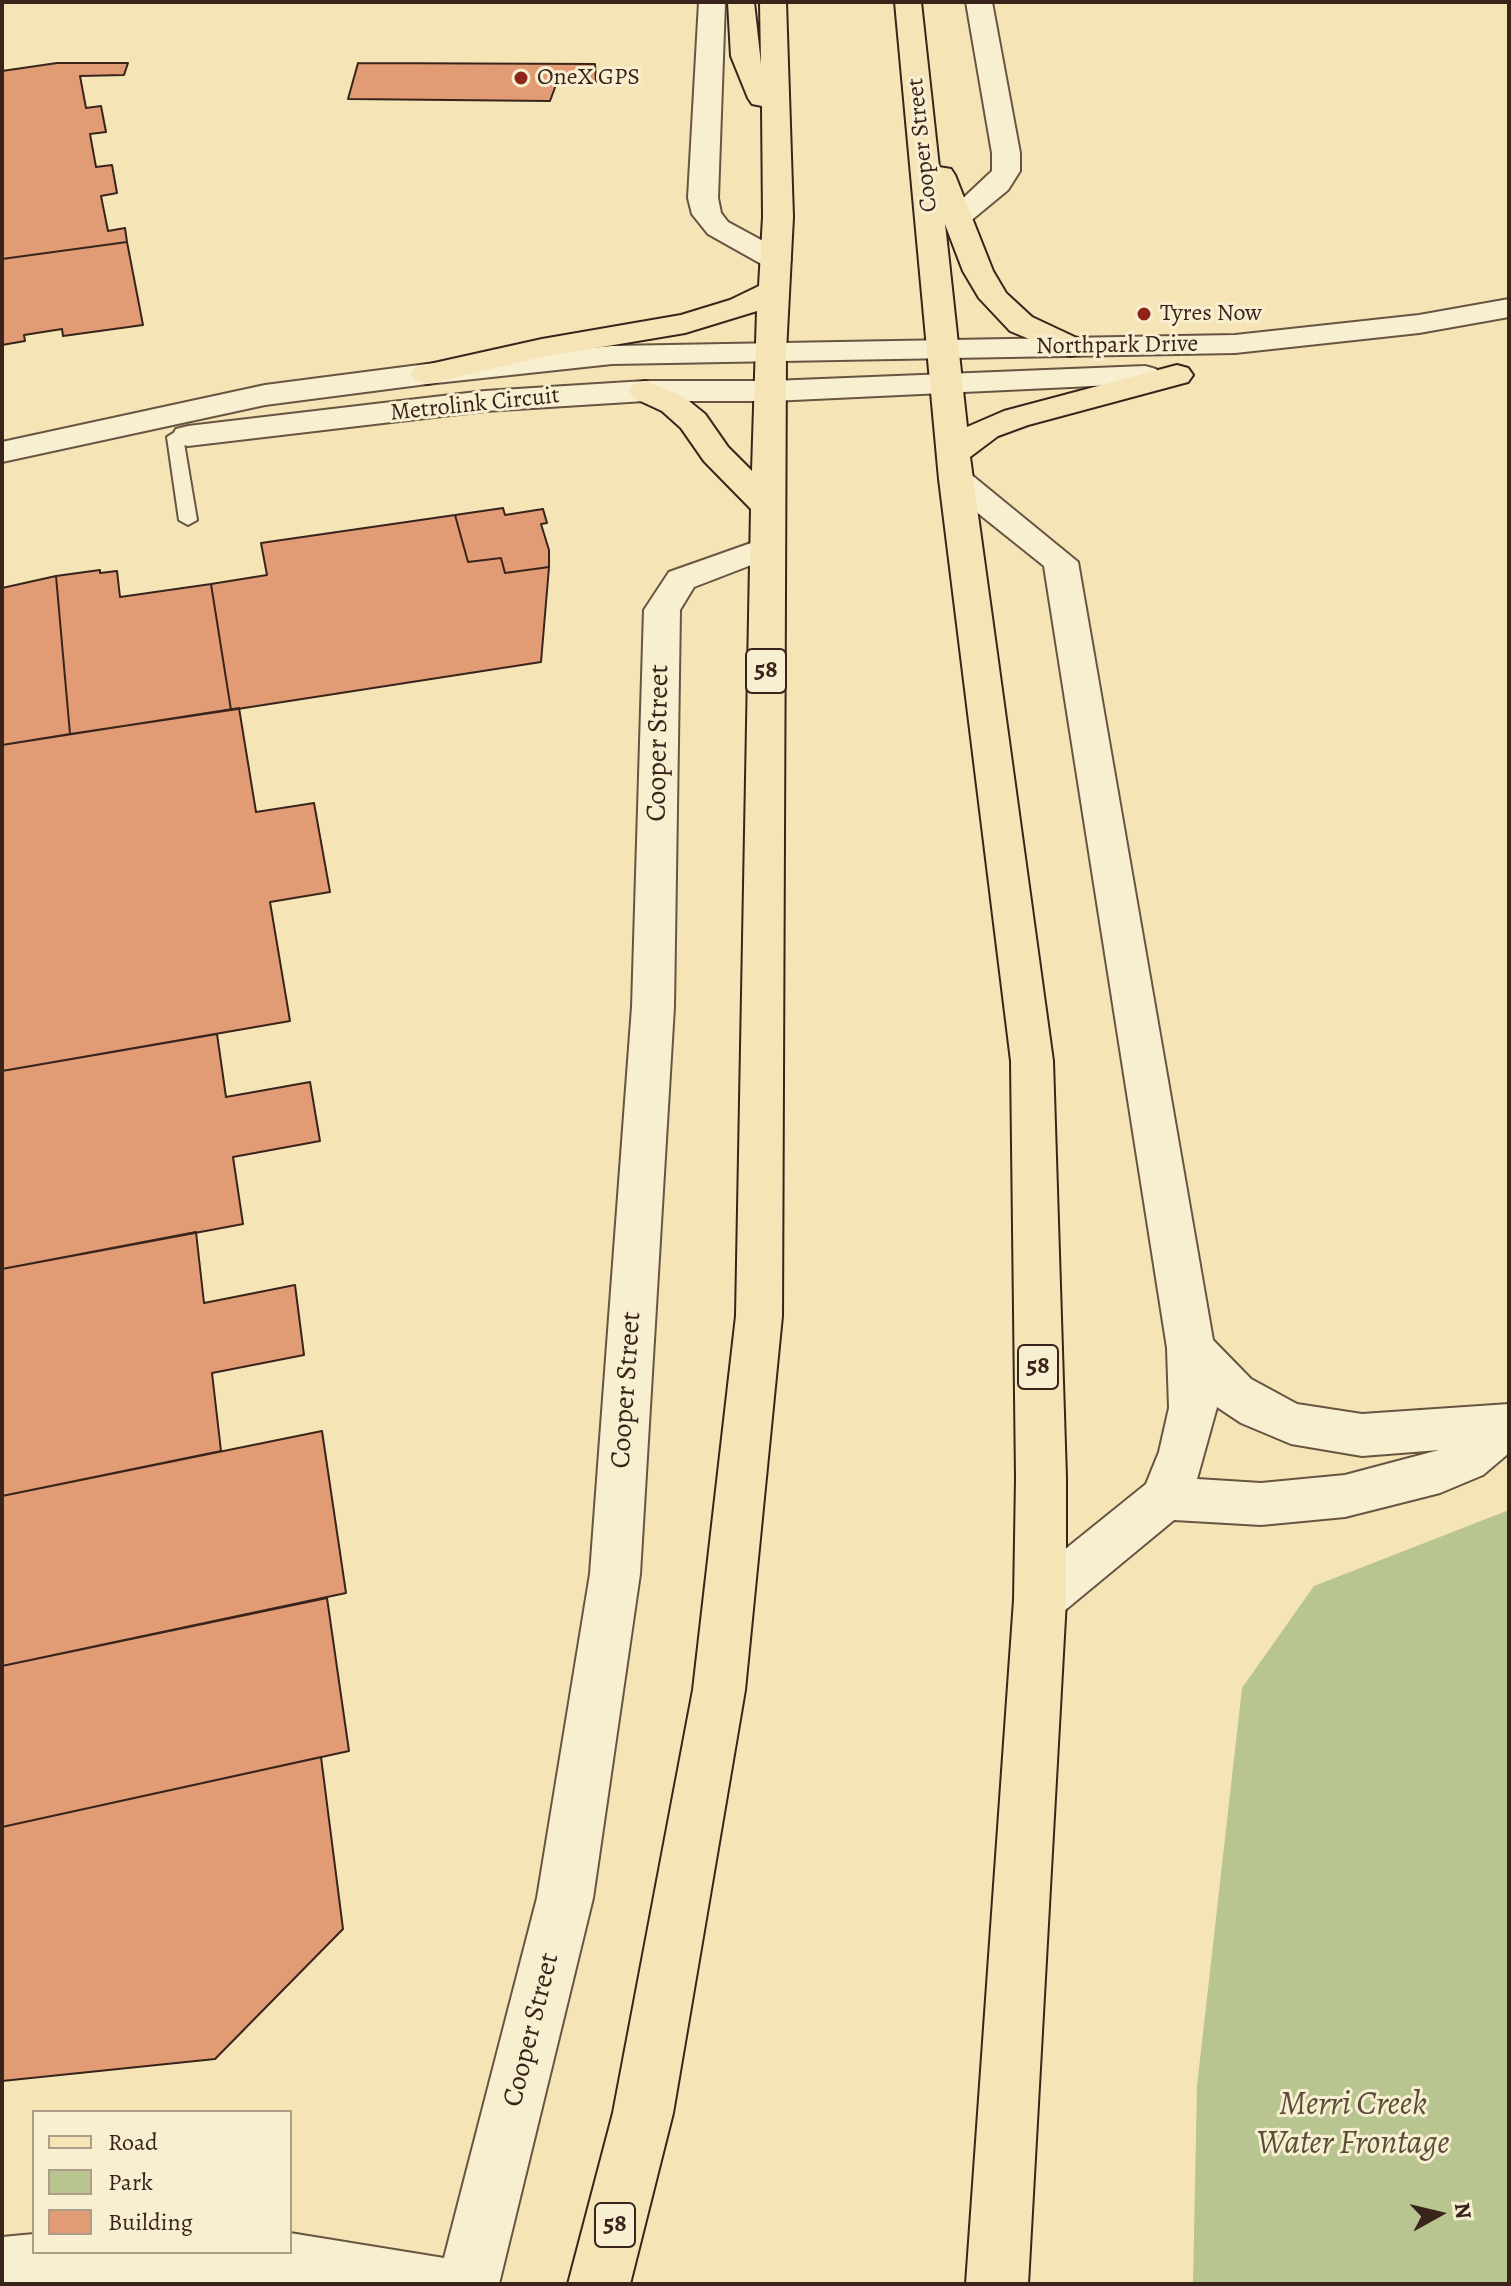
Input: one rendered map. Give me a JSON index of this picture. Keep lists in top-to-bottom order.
{
  "streets": {
    "main road": ["Cooper Street", "58"],
    "street": ["Northpark Drive", "Metrolink Circuit"]
  },
  "crossings": [
    ["Cooper Street", "Northpark Drive"],
    ["Cooper Street", "Metrolink Circuit"],
    ["Cooper Street", "58"],
    ["Northpark Drive", "Metrolink Circuit"],
    ["Northpark Drive", "58"],
    ["Metrolink Circuit", "58"]
  ],
  "parks": ["Merri Creek Water Frontage"],
  "places": ["OneX GPS", "Tyres Now"],
  "legend": ["Road", "Park", "Building"],
  "north": "right"
}
